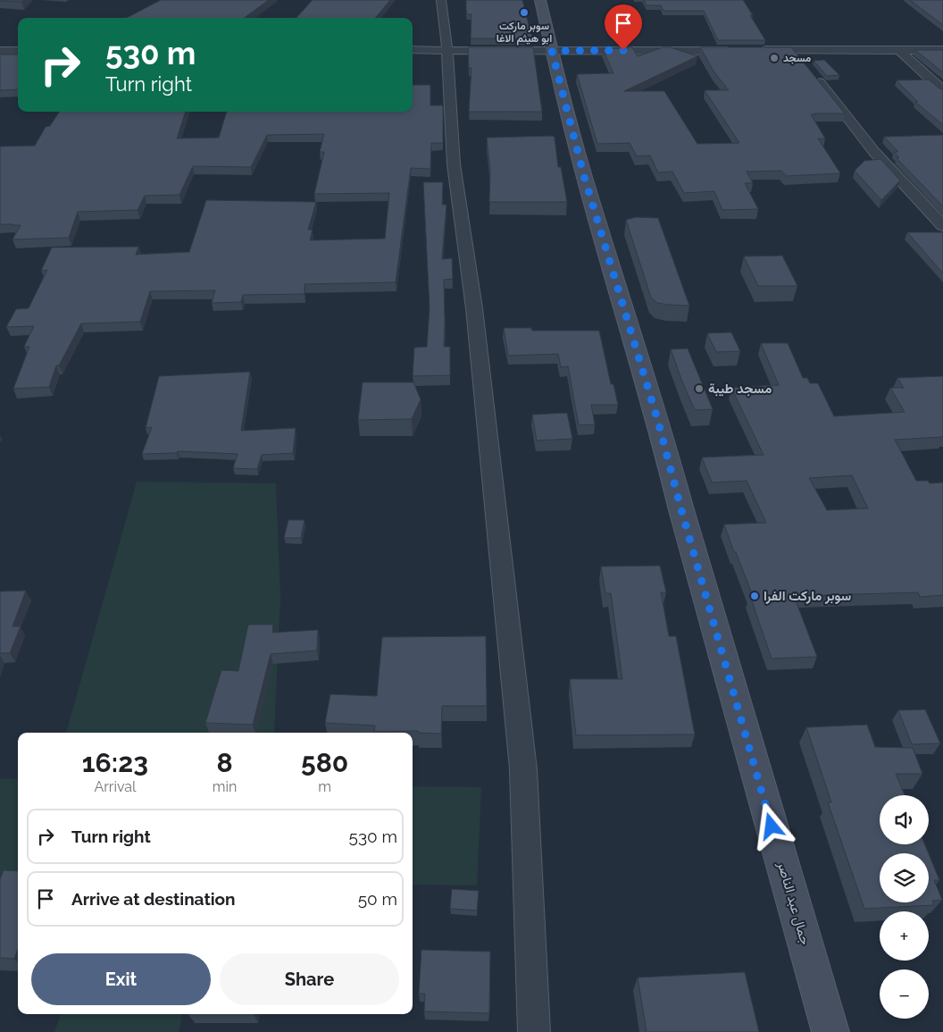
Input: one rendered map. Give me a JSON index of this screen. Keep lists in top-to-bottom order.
{
  "streets": {
    "main road": ["جمال عبد الناصر"]
  },
  "places": [
    "سوبر ماركت ابو هيثم الاغا",
    "مسجد",
    "مسجد طيبة",
    "سوبر ماركت الفرا"
  ],
  "page": {
    "turn": ["530 m", "Turn right"],
    "eta": [
      "16:23",
      "Arrival",
      "8",
      "min",
      "580",
      "m"
    ],
    "map_buttons": ["+", "−"],
    "list": [
      {
        "name": "Turn right",
        "value": "530 m"
      },
      {
        "name": "Arrive at destination",
        "value": "50 m"
      }
    ],
    "buttons": ["Exit", "Share"]
  }
}
